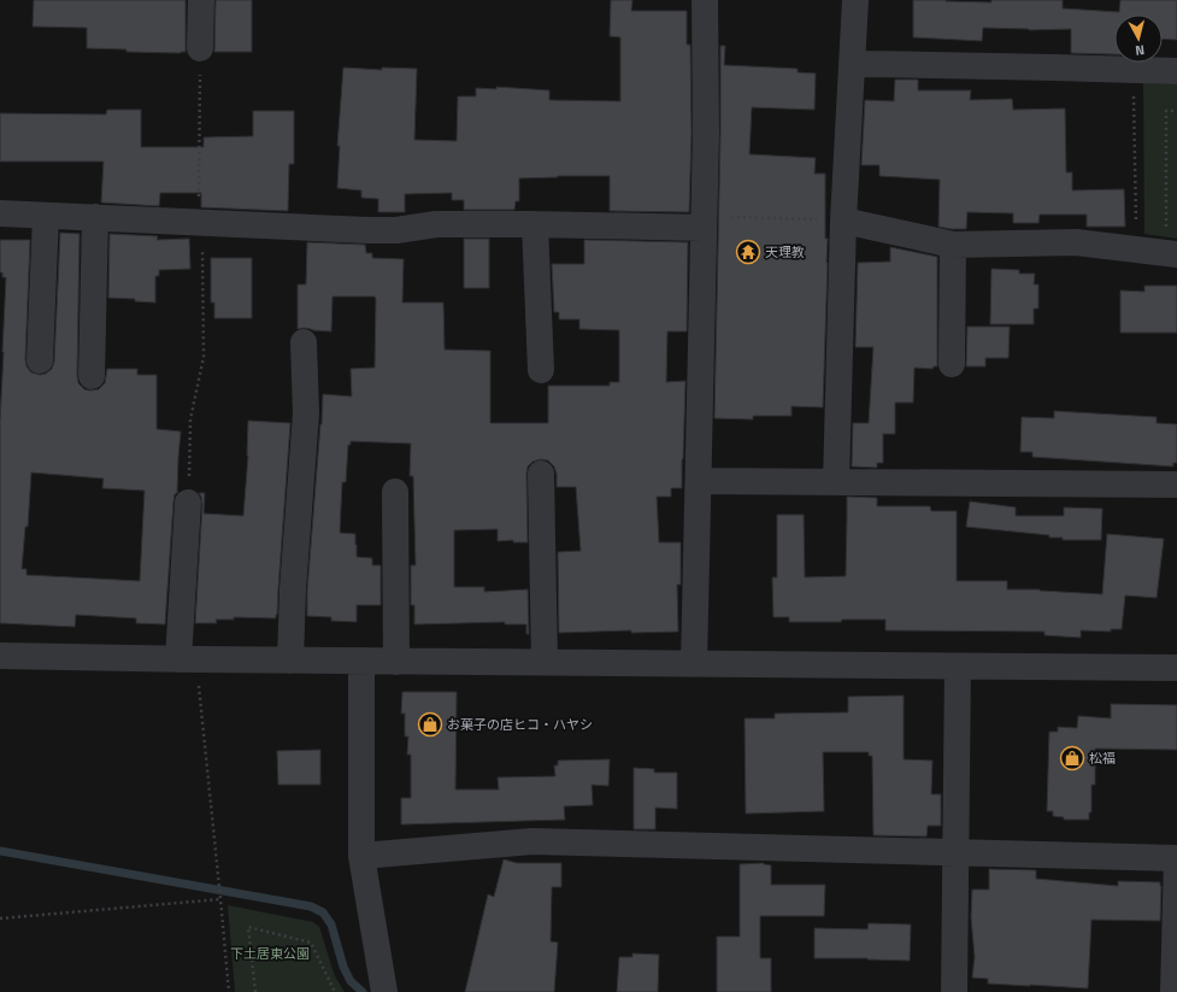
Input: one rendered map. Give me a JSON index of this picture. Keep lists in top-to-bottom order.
{
  "parks": ["下土居東公園"],
  "places": {
    "temple": ["天理教"],
    "shop": ["お菓子の店ヒコ・ハヤシ", "松福"]
  },
  "north": "bottom"
}
